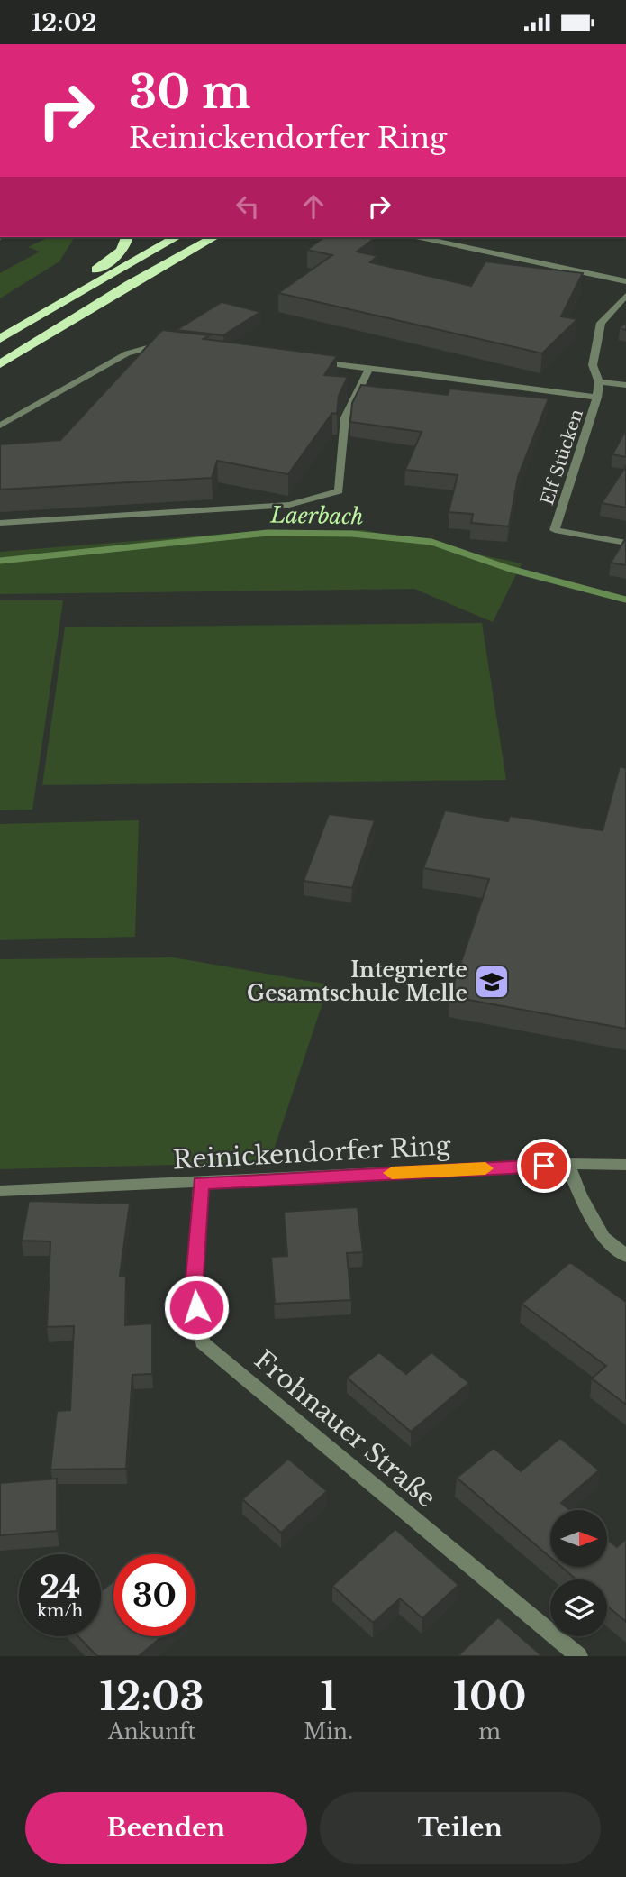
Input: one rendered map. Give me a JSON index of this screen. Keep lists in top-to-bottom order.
{
  "streets": {
    "street": ["Elf Stücken", "Reinickendorfer Ring", "Frohnauer Straße"]
  },
  "crossings": [
    ["Reinickendorfer Ring", "Frohnauer Straße"]
  ],
  "water": ["Laerbach"],
  "places": {
    "school or university": ["Integrierte Gesamtschule Melle"]
  },
  "north": "right",
  "page": {
    "status": "12:02",
    "turn": ["30 m", "Reinickendorfer Ring"],
    "speed": "24 km/h",
    "limit": "30",
    "eta": [
      "12:03",
      "Ankunft",
      "1",
      "Min.",
      "100",
      "m"
    ],
    "buttons": ["Beenden", "Teilen"]
  }
}
